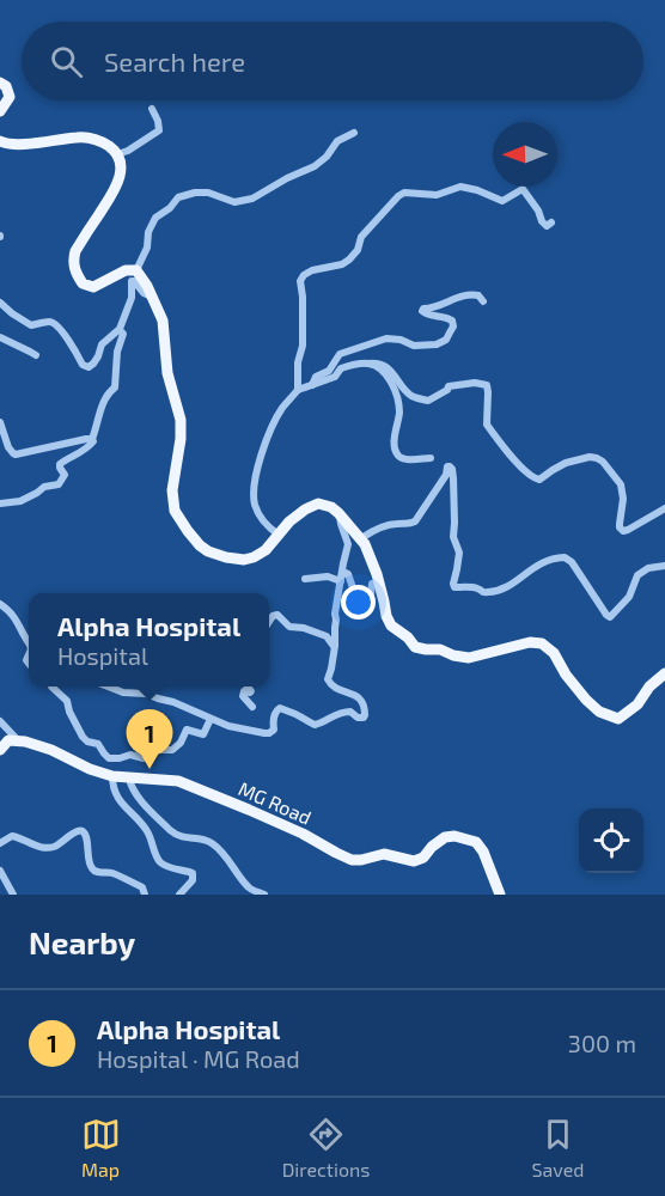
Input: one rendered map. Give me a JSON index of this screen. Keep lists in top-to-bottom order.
{
  "streets": {
    "main road": ["MG Road"]
  },
  "north": "left",
  "page": {
    "search": "Search here",
    "popup": ["Alpha Hospital", "Hospital"],
    "pins": "1",
    "heading": "Nearby",
    "list": [
      {
        "mark": "1",
        "name": "Alpha Hospital",
        "note": "Hospital · MG Road",
        "value": "300 m"
      }
    ],
    "nav": ["Map", "Directions", "Saved"]
  }
}
